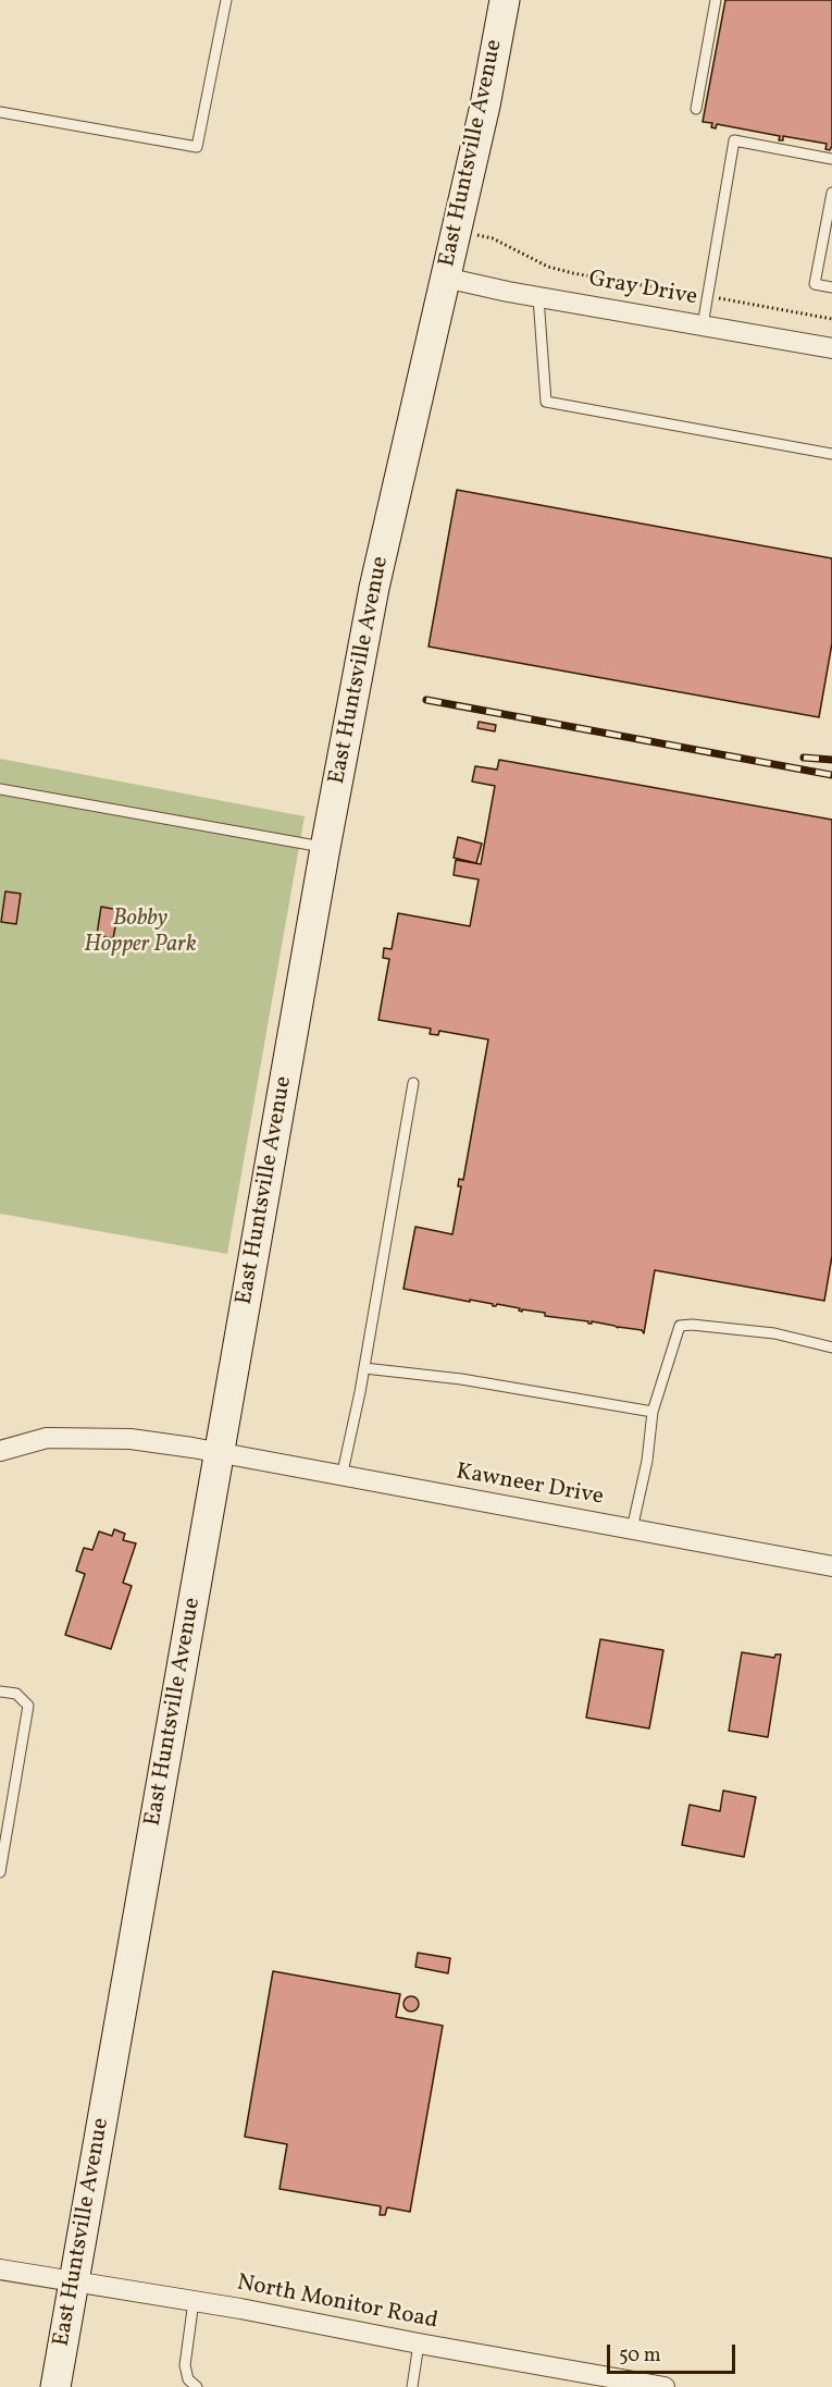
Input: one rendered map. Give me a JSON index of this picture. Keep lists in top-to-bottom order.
{
  "streets": {
    "main road": ["East Huntsville Avenue"],
    "street": ["Gray Drive", "Kawneer Drive", "North Monitor Road"]
  },
  "crossings": [
    ["East Huntsville Avenue", "Gray Drive"],
    ["East Huntsville Avenue", "Kawneer Drive"],
    ["East Huntsville Avenue", "North Monitor Road"]
  ],
  "parks": ["Bobby Hopper Park"],
  "scale_bar": "50 m"
}
